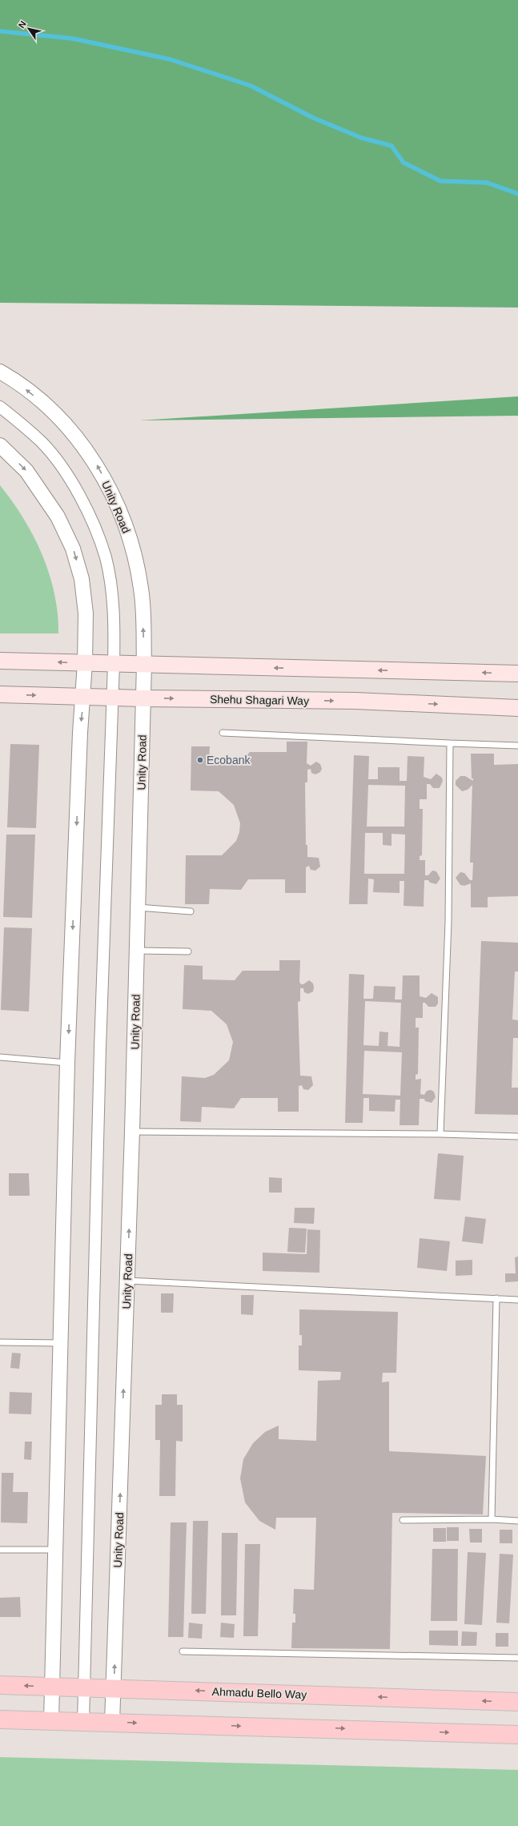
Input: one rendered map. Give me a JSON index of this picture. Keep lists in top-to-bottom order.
{
  "streets": {
    "main road": ["Shehu Shagari Way", "Ahmadu Bello Way"],
    "street": ["Unity Road"]
  },
  "crossings": [
    ["Unity Road", "Shehu Shagari Way"],
    ["Unity Road", "Ahmadu Bello Way"]
  ],
  "places": ["Ecobank"],
  "north": "top left"
}
